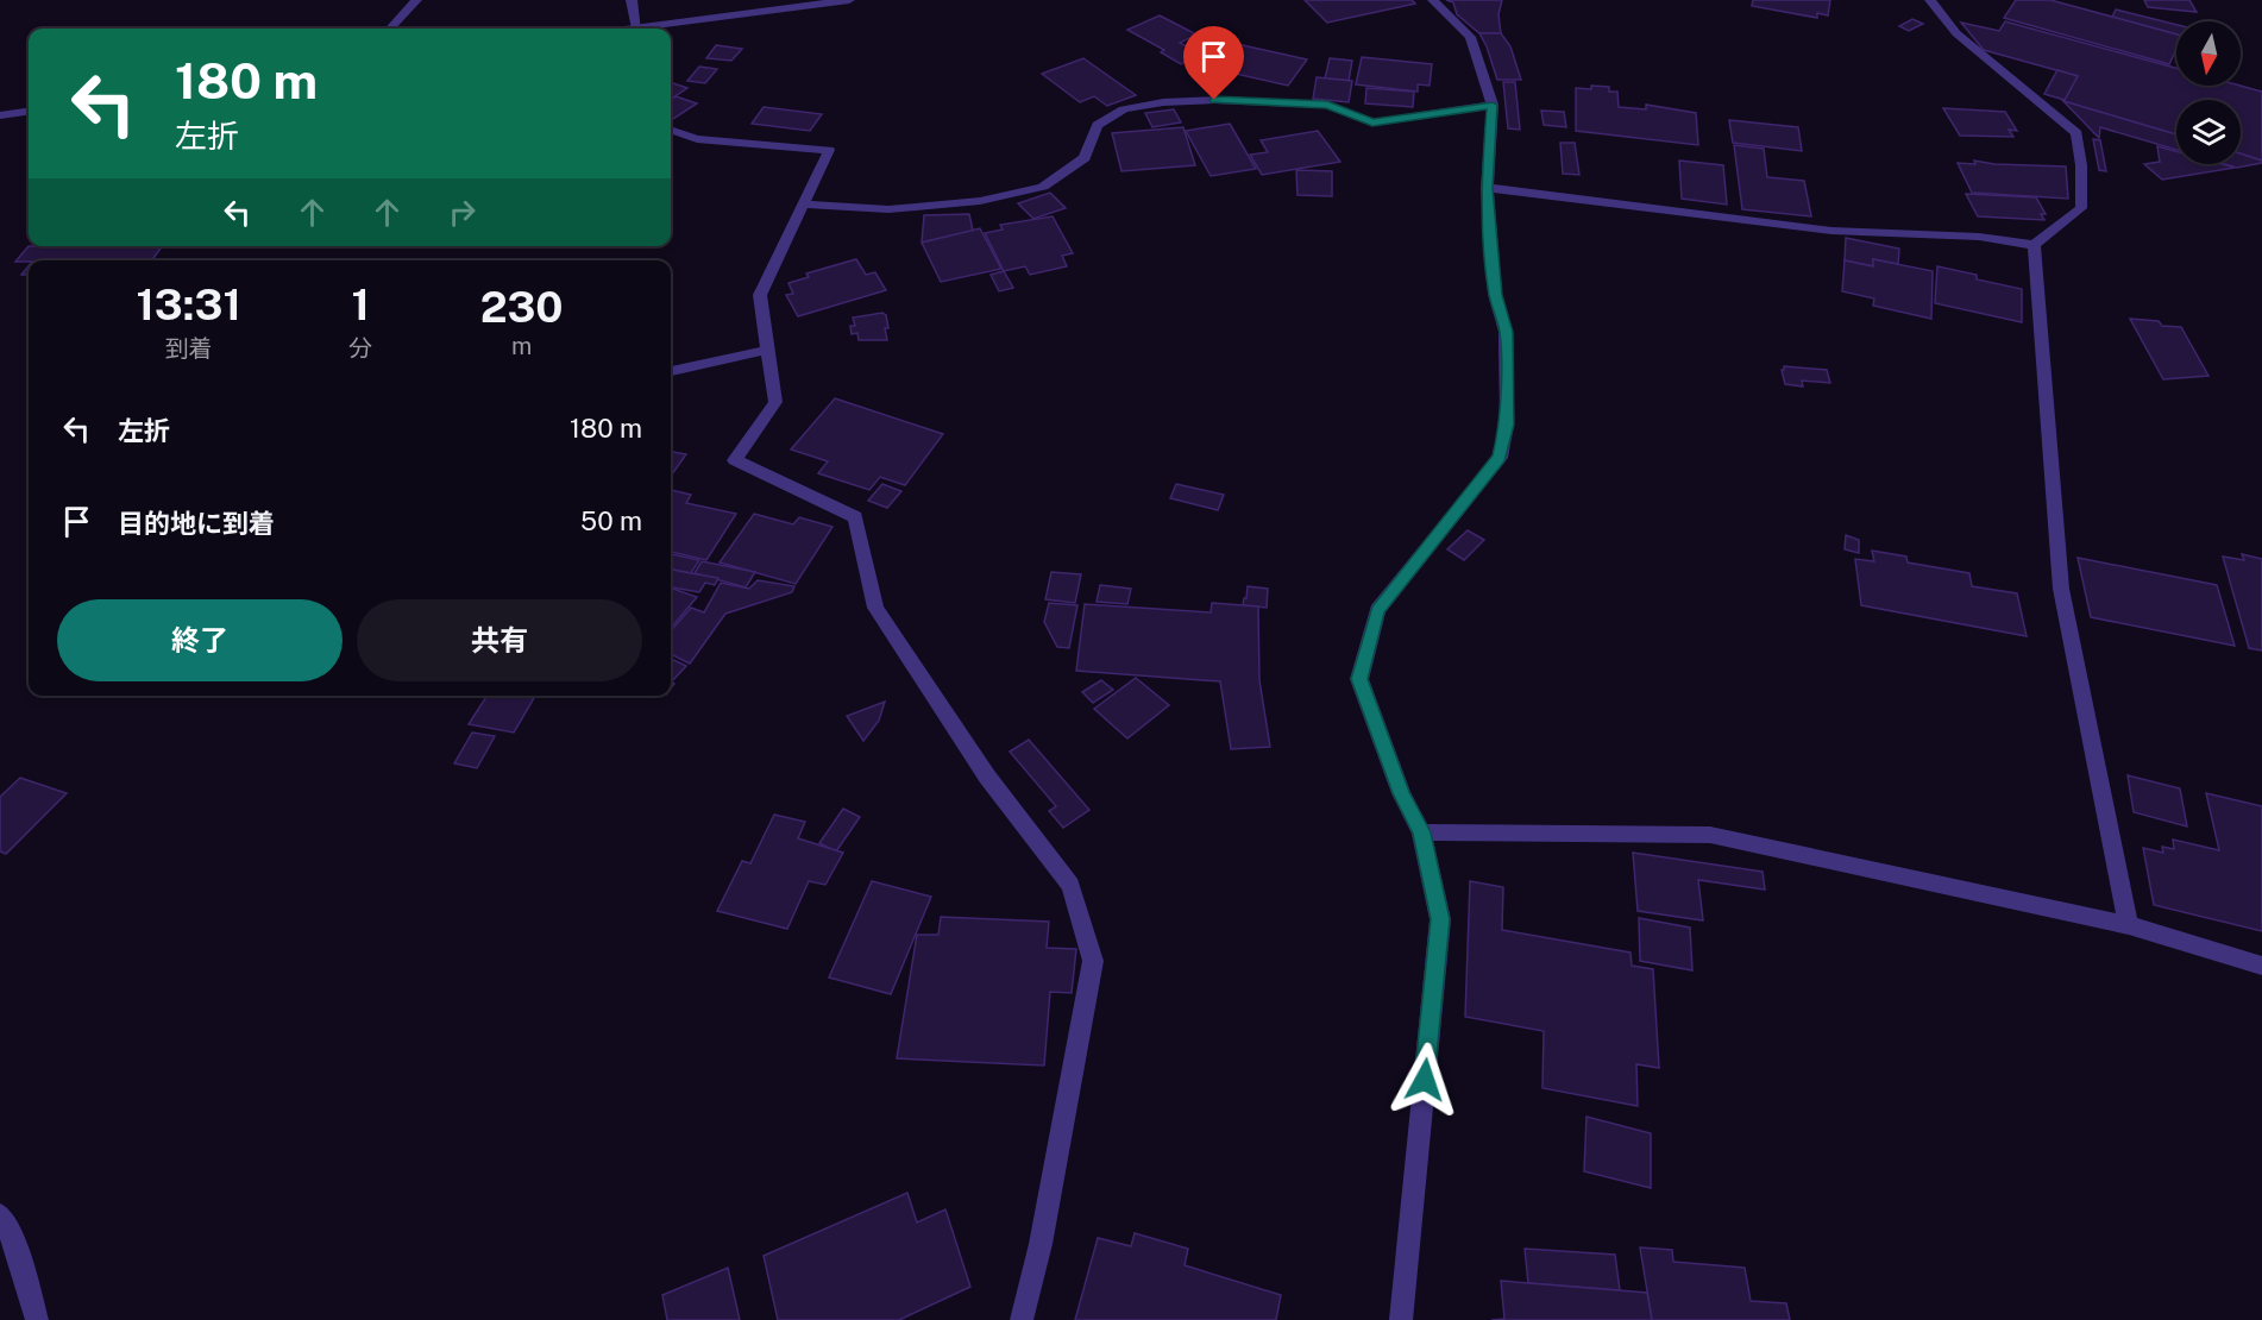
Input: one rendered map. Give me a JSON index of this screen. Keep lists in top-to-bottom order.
{
  "north": "bottom",
  "page": {
    "turn": ["180 m", "左折"],
    "eta": [
      "13:31",
      "到着",
      "1",
      "分",
      "230",
      "m"
    ],
    "list": [
      {
        "name": "左折",
        "value": "180 m"
      },
      {
        "name": "目的地に到着",
        "value": "50 m"
      }
    ],
    "buttons": ["終了", "共有"]
  }
}
